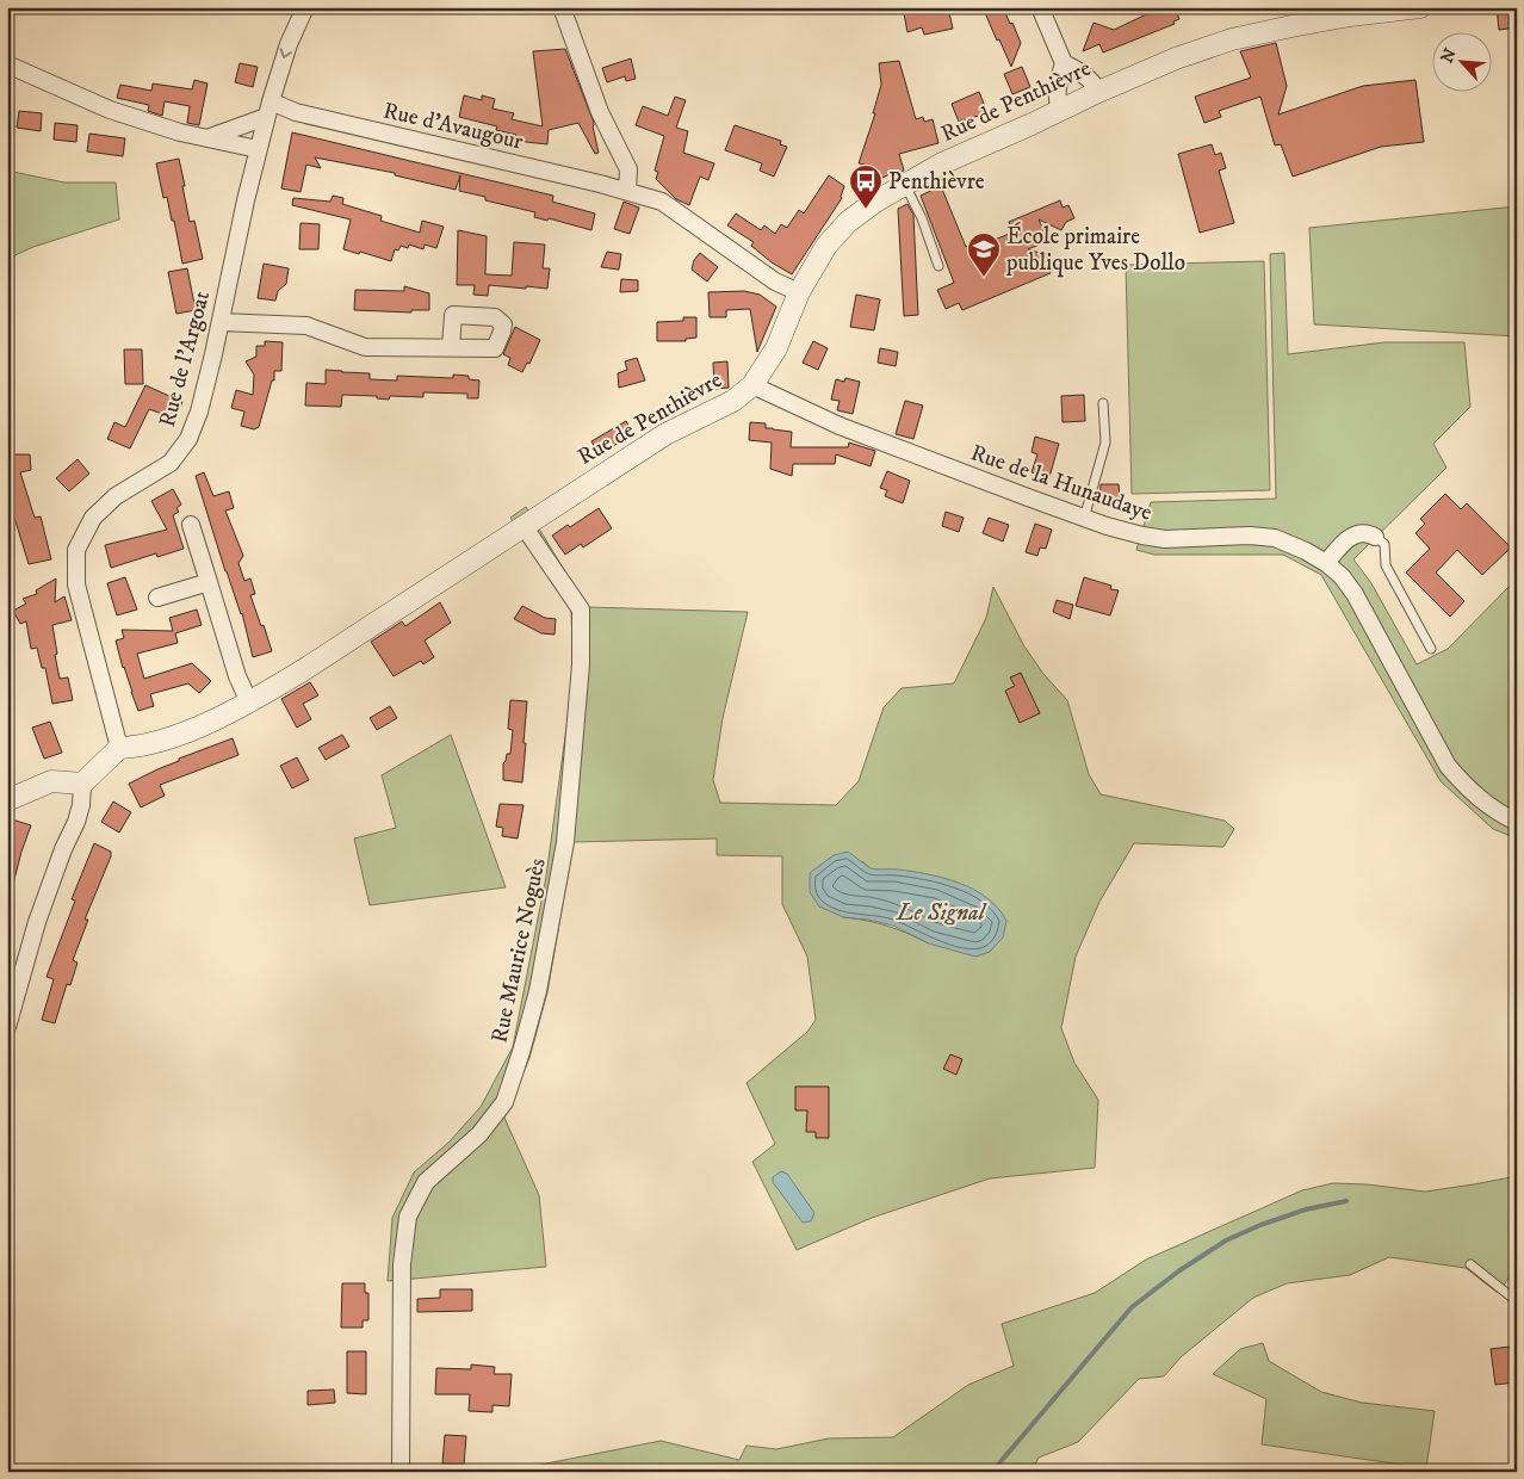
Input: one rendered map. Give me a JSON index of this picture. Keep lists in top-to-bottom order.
{
  "streets": {
    "street": [
      "Rue de Penthièvre",
      "Rue d'Avaugour",
      "Rue de l'Argoat",
      "Rue de la Hunaudaye",
      "Rue Maurice Noguès"
    ]
  },
  "crossings": [
    ["Rue de Penthièvre", "Rue d'Avaugour"],
    ["Rue de Penthièvre", "Rue de l'Argoat"],
    ["Rue de Penthièvre", "Rue de la Hunaudaye"],
    ["Rue de Penthièvre", "Rue Maurice Noguès"],
    ["Rue d'Avaugour", "Rue de l'Argoat"]
  ],
  "water": ["Le Signal"],
  "places": {
    "bus stop": ["Penthièvre"],
    "school or university": ["École primaire publique Yves Dollo"]
  },
  "north": "top left"
}
